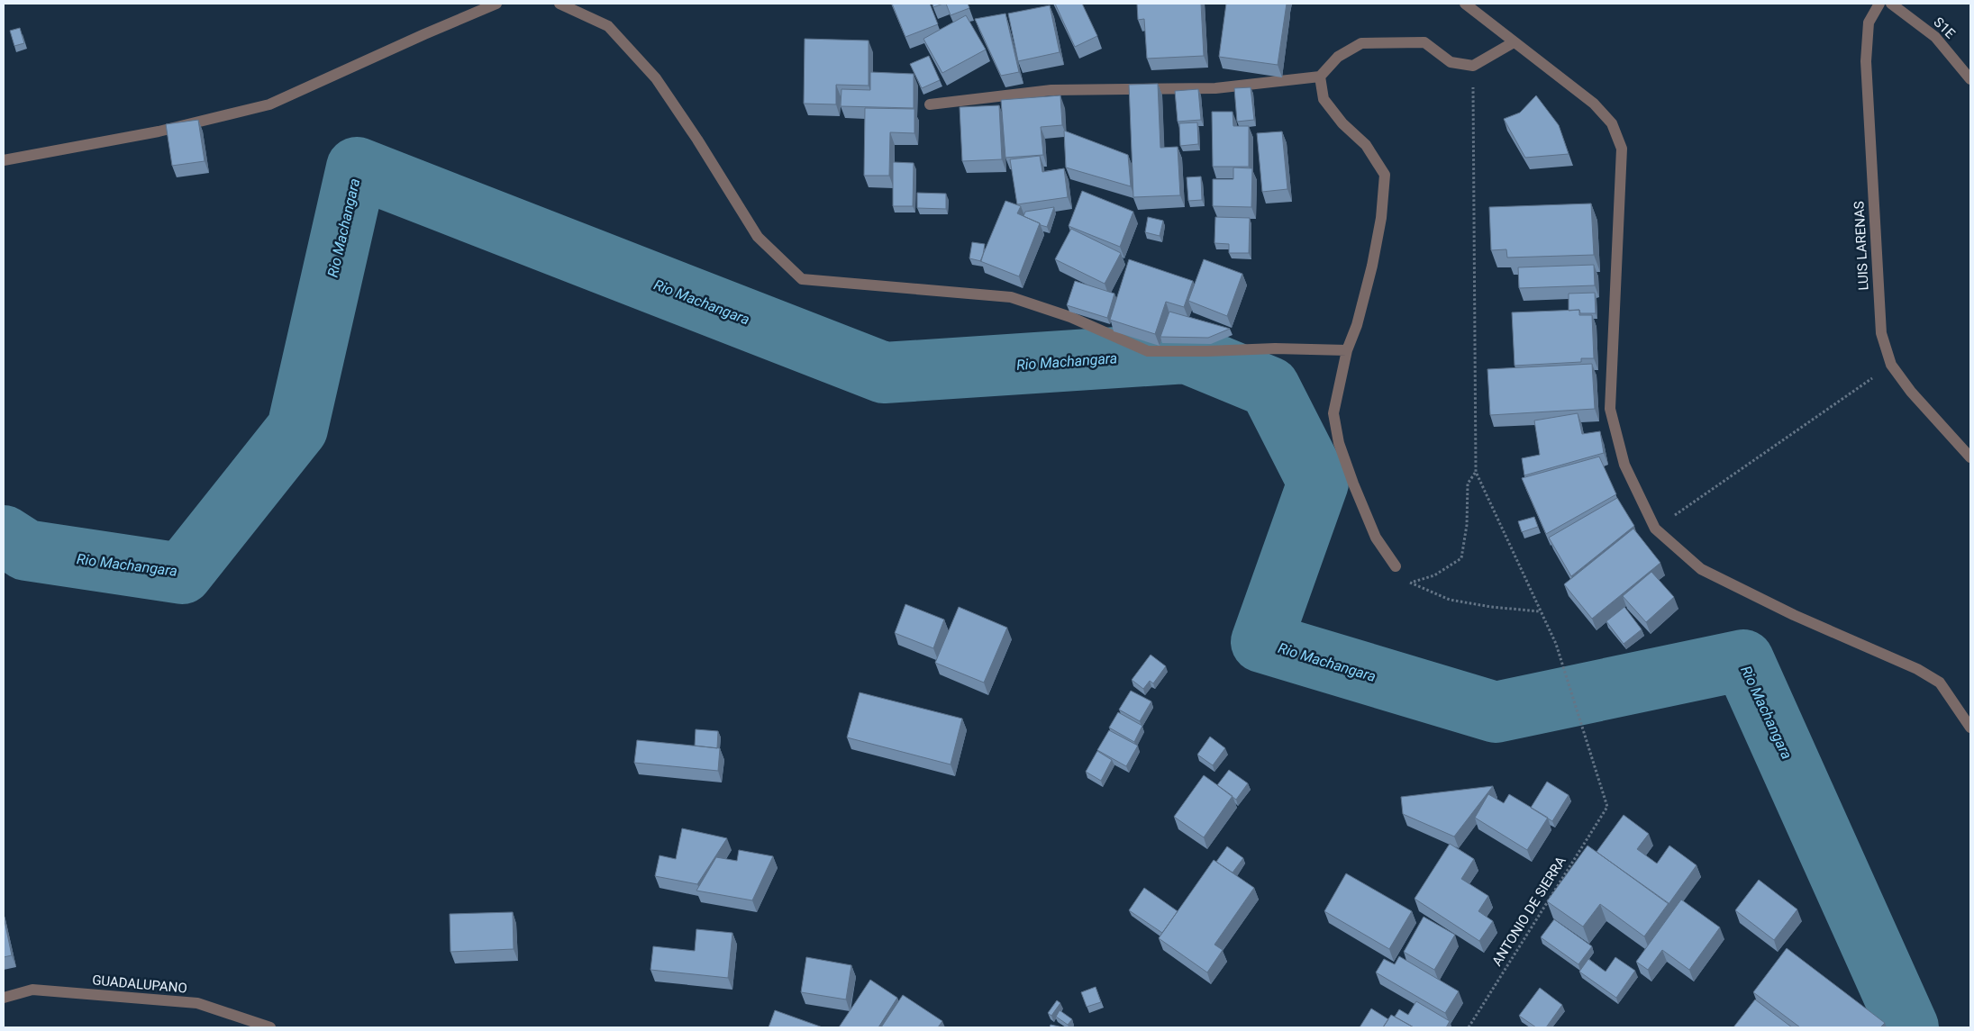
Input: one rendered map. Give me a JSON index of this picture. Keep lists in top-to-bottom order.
{
  "streets": {
    "street": ["S1E", "LUIS LARENAS", "GUADALUPANO"],
    "path": ["ANTONIO DE SIERRA"]
  },
  "water": ["Rio Machangara"]
}
